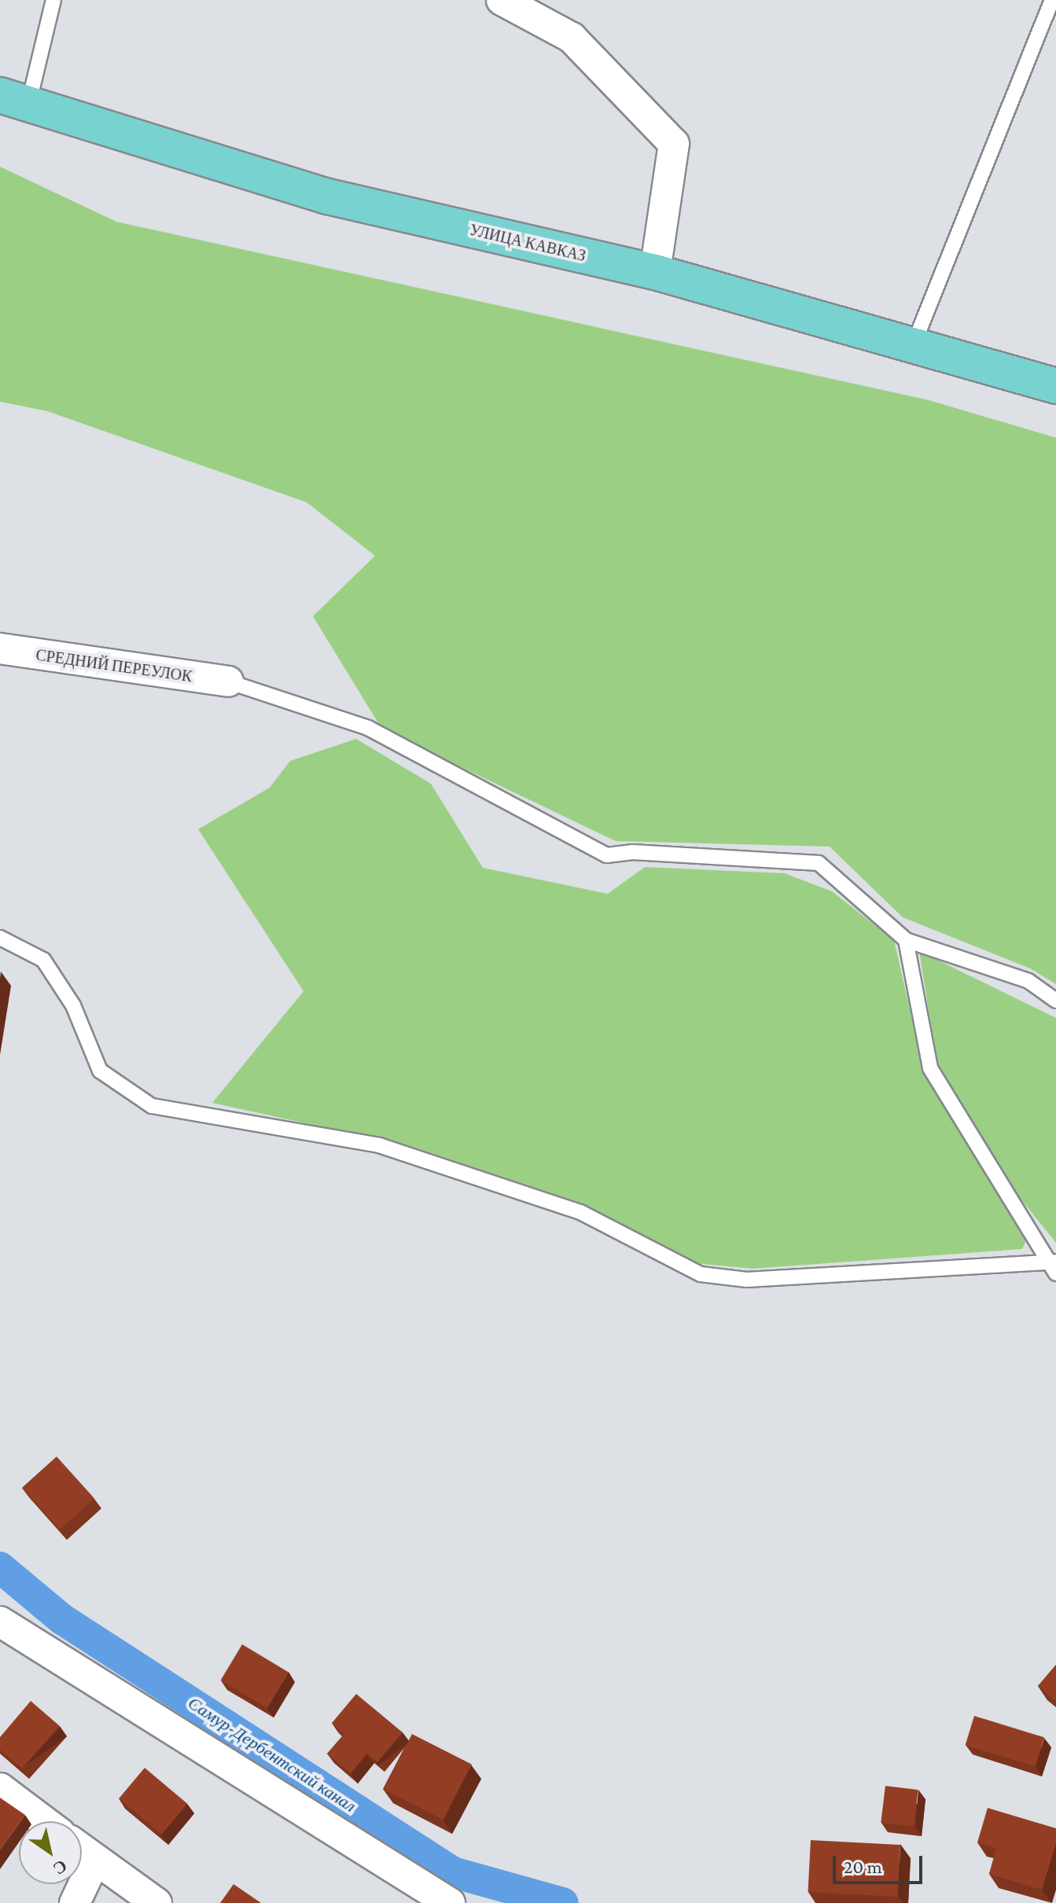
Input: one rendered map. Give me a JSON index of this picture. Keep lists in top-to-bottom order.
{
  "streets": {
    "highway": ["УЛИЦА КАВКАЗ"],
    "street": ["СРЕДНИЙ ПЕРЕУЛОК"]
  },
  "water": ["Самур-Дербентский канал"],
  "scale_bar": "20 m",
  "north": "bottom right"
}
